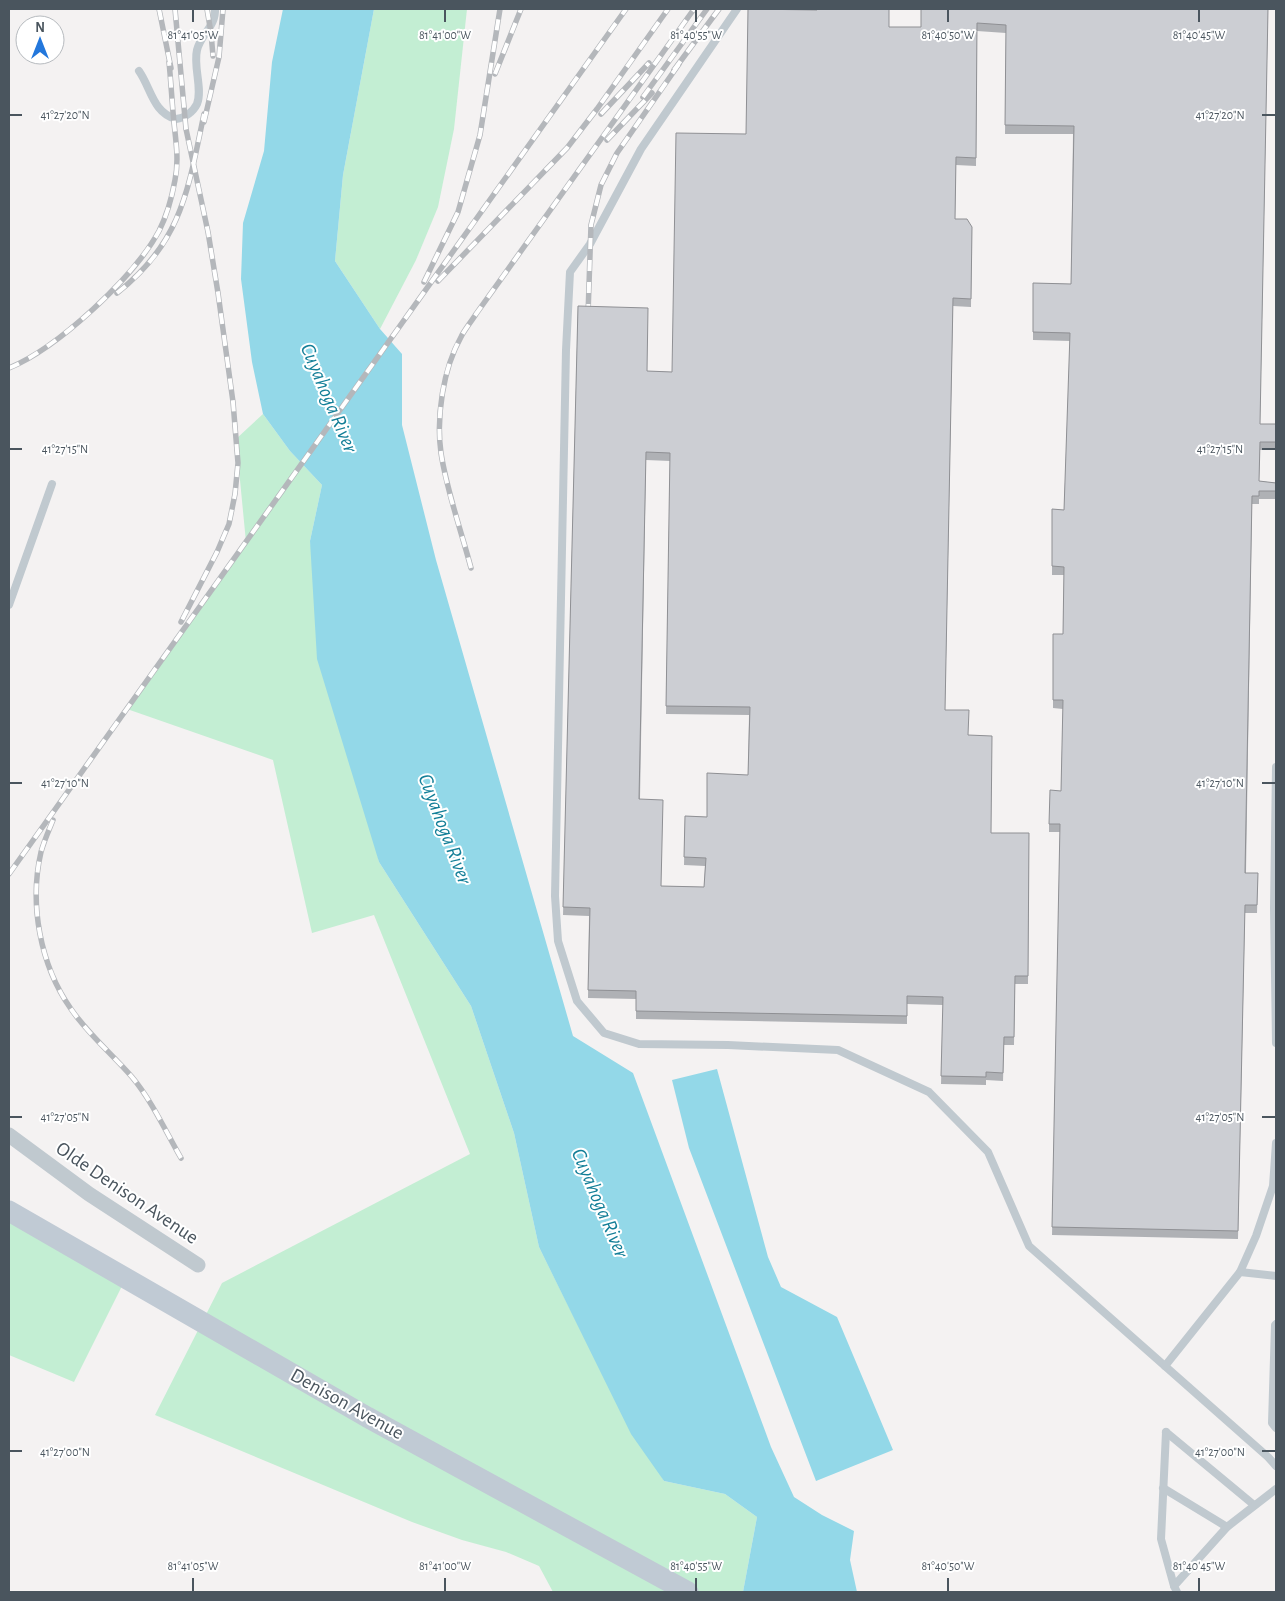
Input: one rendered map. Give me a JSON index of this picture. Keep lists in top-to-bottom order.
{
  "streets": {
    "main road": ["Denison Avenue"],
    "street": ["Olde Denison Avenue"]
  },
  "water": ["Cuyahoga River"],
  "north": "top",
  "coordinates": [
    "81°41'05\"W",
    "81°41'00\"W",
    "81°40'55\"W",
    "81°40'50\"W",
    "81°40'45\"W",
    "41°27'20\"N",
    "41°27'15\"N",
    "41°27'10\"N",
    "41°27'05\"N",
    "41°27'00\"N"
  ]
}
